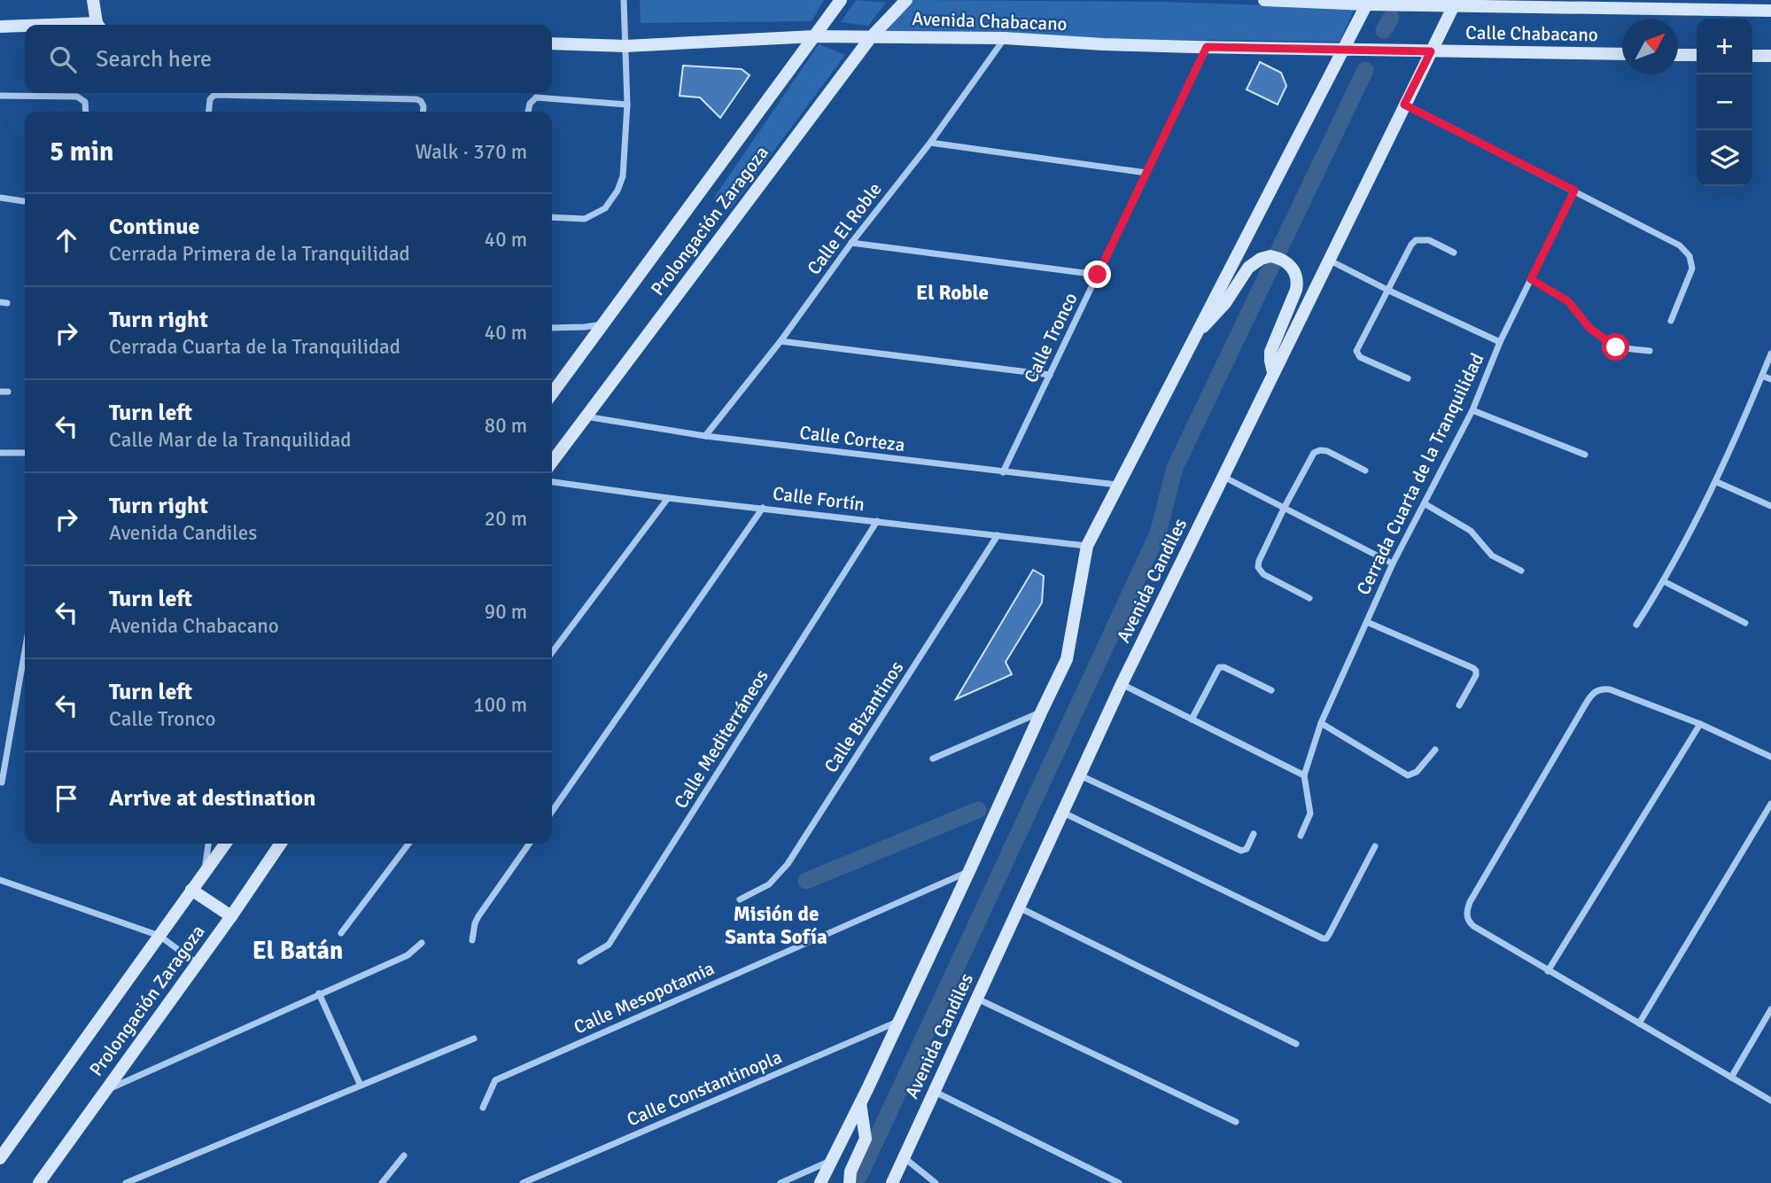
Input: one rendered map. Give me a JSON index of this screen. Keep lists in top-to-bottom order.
{
  "streets": {
    "main road": [
      "Avenida Chabacano",
      "Calle Chabacano",
      "Prolongación Zaragoza",
      "Avenida Candiles"
    ],
    "street": [
      "Calle El Roble",
      "Calle Tronco",
      "Calle Corteza",
      "Cerrada Cuarta de la Tranquilidad",
      "Calle Fortín",
      "Calle Bizantinos",
      "Calle Mediterráneos",
      "Calle Mesopotamia",
      "Calle Constantinopla"
    ]
  },
  "crossings": [
    ["Avenida Chabacano", "Calle Chabacano"],
    ["Avenida Chabacano", "Prolongación Zaragoza"],
    ["Avenida Chabacano", "Calle El Roble"],
    ["Avenida Chabacano", "Calle Tronco"],
    ["Avenida Chabacano", "Avenida Candiles"],
    ["Calle Chabacano", "Avenida Candiles"],
    ["Prolongación Zaragoza", "Calle Corteza"],
    ["Calle El Roble", "Calle Corteza"],
    ["Calle Tronco", "Calle Corteza"],
    ["Calle Fortín", "Calle Bizantinos"],
    ["Calle Fortín", "Calle Mediterráneos"]
  ],
  "districts": ["El Roble", "Misión de Santa Sofía", "El Batán"],
  "north": "top right",
  "page": {
    "map_buttons": ["+", "−"],
    "search": "Search here",
    "heading": ["5 min", "Walk · 370 m"],
    "list": [
      ["Continue", "Cerrada Primera de la Tranquilidad", "40 m"],
      ["Turn right", "Cerrada Cuarta de la Tranquilidad", "40 m"],
      ["Turn left", "Calle Mar de la Tranquilidad", "80 m"],
      ["Turn right", "Avenida Candiles", "20 m"],
      ["Turn left", "Avenida Chabacano", "90 m"],
      ["Turn left", "Calle Tronco", "100 m"],
      "Arrive at destination"
    ]
  }
}
